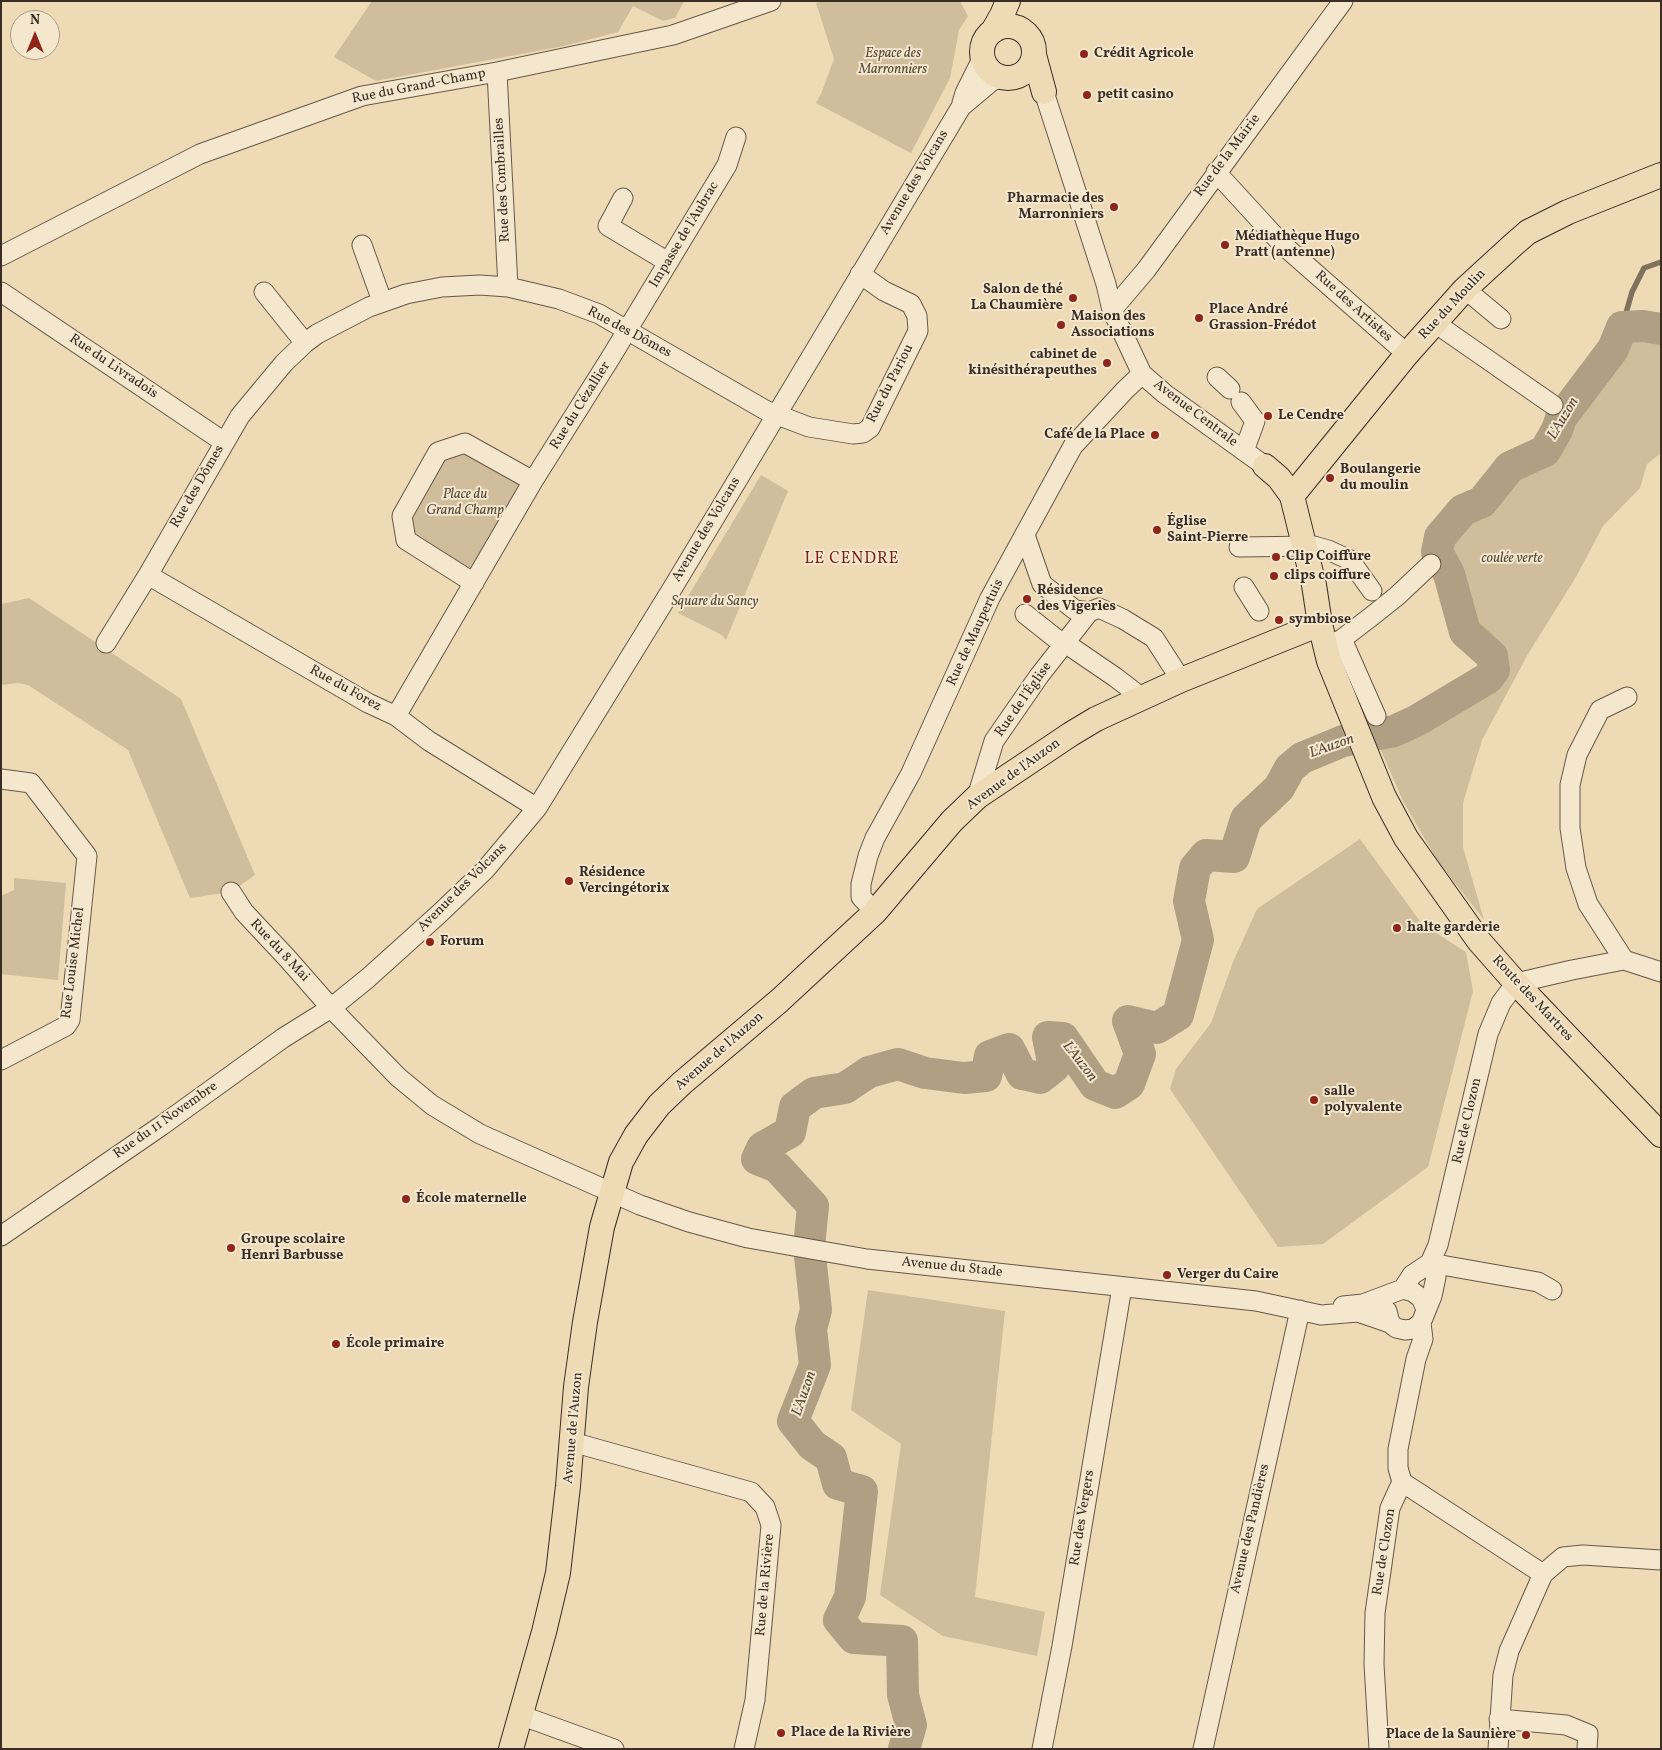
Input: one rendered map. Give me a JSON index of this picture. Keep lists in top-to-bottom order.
{
  "streets": {
    "main road": [
      "Rue du Moulin",
      "Avenue Centrale",
      "Avenue de l'Auzon",
      "Route des Martres"
    ],
    "street": [
      "Rue du Grand-Champ",
      "Rue de la Mairie",
      "Rue des Combrailles",
      "Avenue des Volcans",
      "Impasse de l'Aubrac",
      "Rue des Artistes",
      "Rue des Dômes",
      "Rue du Livradois",
      "Rue du Pariou",
      "Rue du Cézallier",
      "Rue de Maupertuis",
      "Rue du Forez",
      "Rue de l'Église",
      "Rue du 8 Mai",
      "Rue Louise Michel",
      "Rue du 11 Novembre",
      "Rue de Clozon",
      "Avenue du Stade",
      "Rue des Vergers",
      "Avenue des Pandières",
      "Rue de la Rivière"
    ]
  },
  "crossings": [
    ["Rue du Grand-Champ", "Rue des Combrailles"],
    ["Rue de la Mairie", "Rue des Artistes"],
    ["Rue de la Mairie", "Avenue Centrale"],
    ["Rue des Combrailles", "Rue des Dômes"],
    ["Avenue des Volcans", "Rue des Dômes"],
    ["Avenue des Volcans", "Rue du Pariou"],
    ["Avenue des Volcans", "Avenue Centrale"],
    ["Avenue des Volcans", "Rue du Forez"],
    ["Avenue des Volcans", "Rue du 8 Mai"],
    ["Avenue des Volcans", "Rue du 11 Novembre"],
    ["Impasse de l'Aubrac", "Rue des Dômes"],
    ["Impasse de l'Aubrac", "Rue du Cézallier"],
    ["Rue du Moulin", "Rue des Artistes"],
    ["Rue du Moulin", "Avenue Centrale"],
    ["Rue des Dômes", "Rue du Livradois"],
    ["Rue des Dômes", "Rue du Pariou"],
    ["Rue des Dômes", "Rue du Cézallier"],
    ["Rue des Dômes", "Rue du Forez"],
    ["Rue du Cézallier", "Rue du Forez"],
    ["Avenue Centrale", "Rue de Maupertuis"],
    ["Avenue Centrale", "Avenue de l'Auzon"],
    ["Avenue Centrale", "Route des Martres"],
    ["Rue de Maupertuis", "Avenue de l'Auzon"],
    ["Rue de l'Église", "Avenue de l'Auzon"],
    ["Avenue de l'Auzon", "Rue du 8 Mai"],
    ["Avenue de l'Auzon", "Avenue du Stade"],
    ["Avenue de l'Auzon", "Rue de la Rivière"],
    ["Rue du 8 Mai", "Rue du 11 Novembre"],
    ["Rue du 8 Mai", "Avenue du Stade"],
    ["Route des Martres", "Rue de Clozon"],
    ["Avenue du Stade", "Rue des Vergers"],
    ["Avenue du Stade", "Avenue des Pandières"]
  ],
  "districts": ["LE CENDRE"],
  "water": ["L'Auzon"],
  "parks": [
    "Espace des Marronniers",
    "Place du Grand Champ",
    "coulée verte",
    "Square du Sancy"
  ],
  "places": [
    "Crédit Agricole",
    "petit casino",
    "Pharmacie des Marronniers",
    "Médiathèque Hugo Pratt (antenne)",
    "Salon de thé La Chaumière",
    "Place André Grassion-Frédot",
    "Maison des Associations",
    "cabinet de kinésithérapeuthes",
    "Le Cendre",
    "Café de la Place",
    "Boulangerie du moulin",
    "Église Saint-Pierre",
    "Clip Coiffure",
    "clips coiffure",
    "Résidence des Vigeries",
    "symbiose",
    "Résidence Vercingétorix",
    "halte garderie",
    "Forum",
    "salle polyvalente",
    "École maternelle",
    "Groupe scolaire Henri Barbusse",
    "Verger du Caire",
    "École primaire",
    "Place de la Rivière",
    "Place de la Saunière"
  ],
  "north": "top"
}
